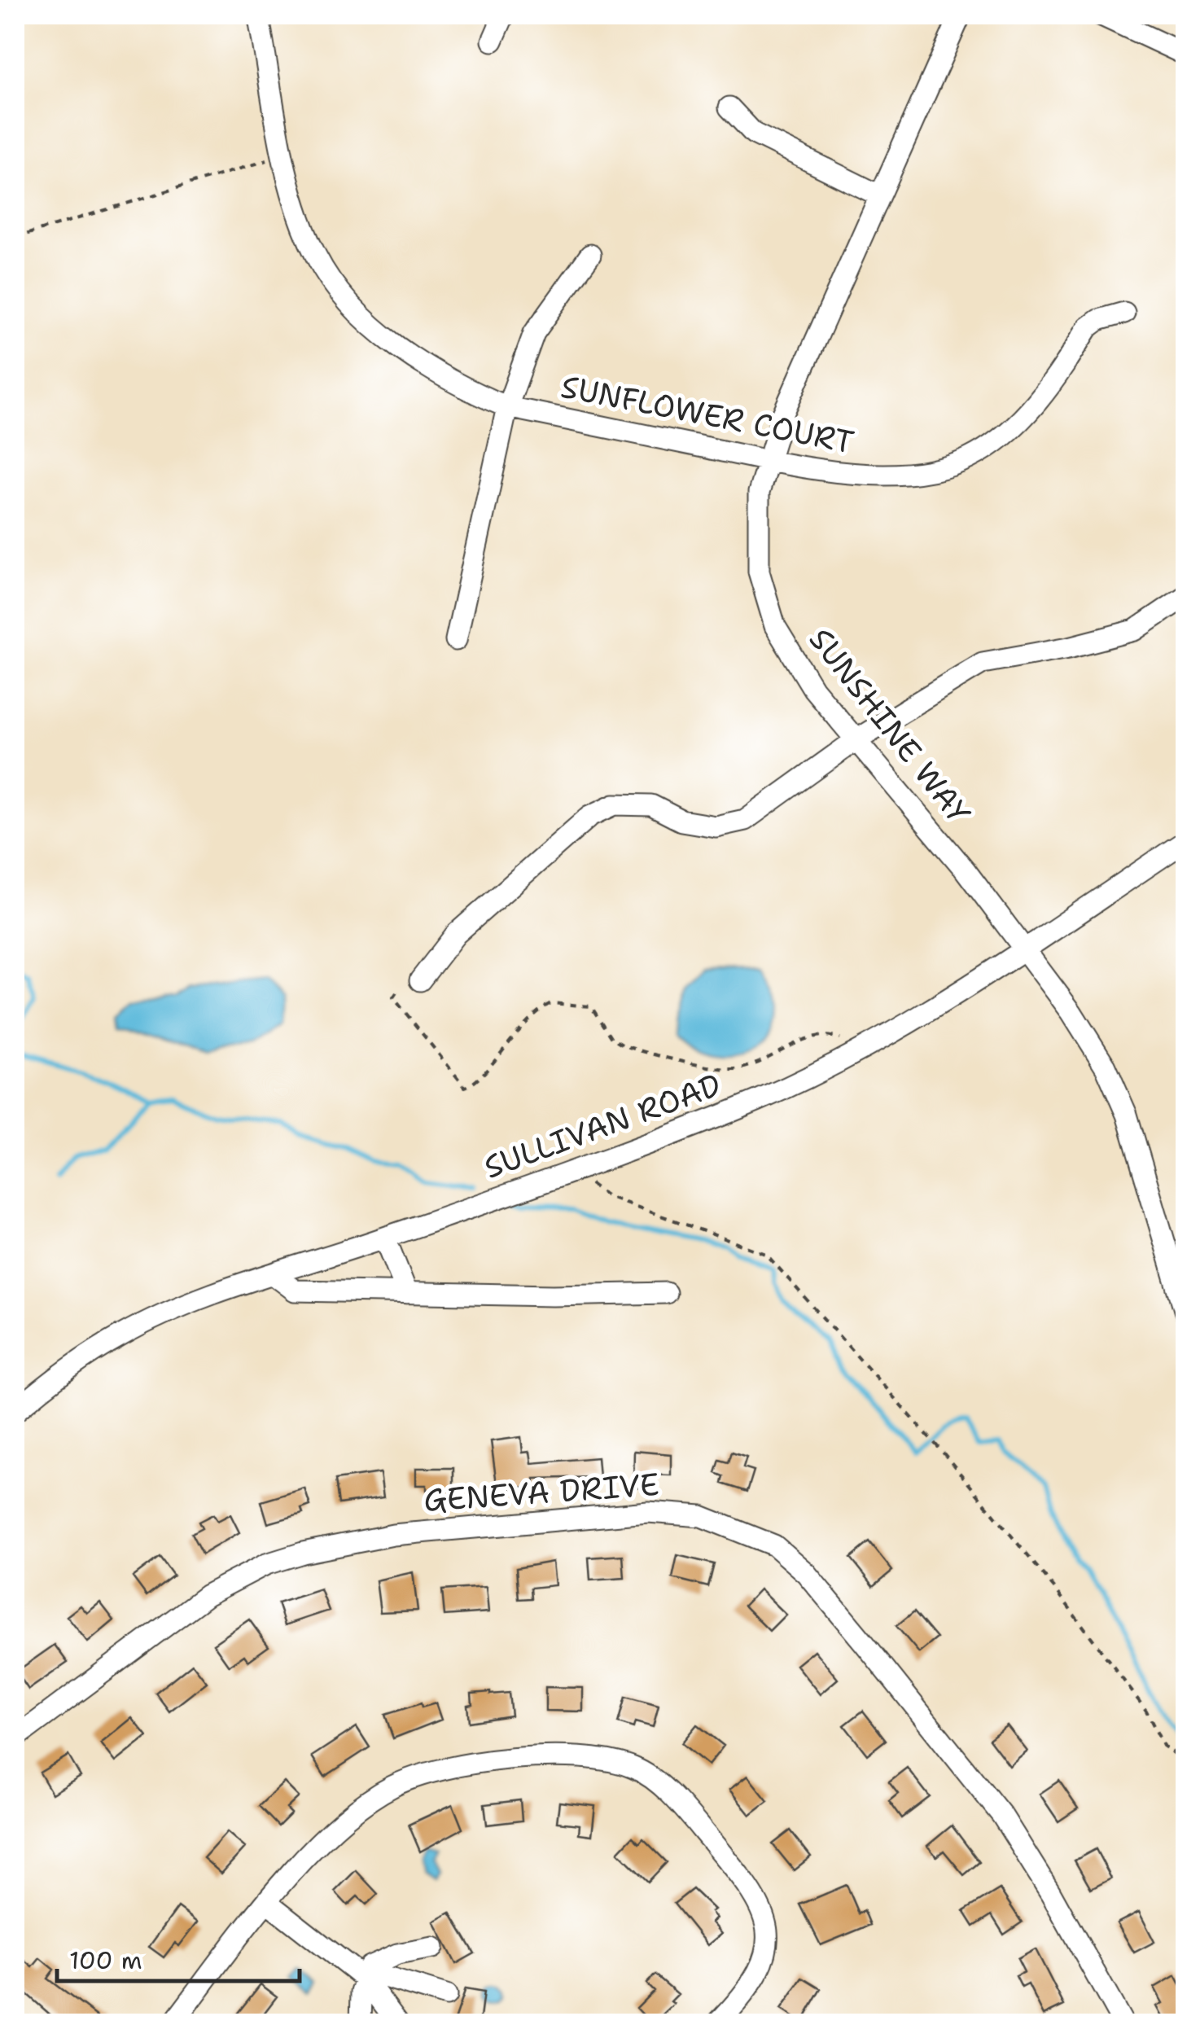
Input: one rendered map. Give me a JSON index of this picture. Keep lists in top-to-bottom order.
{
  "streets": {
    "street": [
      "SUNFLOWER COURT",
      "SUNSHINE WAY",
      "SULLIVAN ROAD",
      "GENEVA DRIVE"
    ]
  },
  "crossings": [
    ["SUNFLOWER COURT", "SUNSHINE WAY"],
    ["SUNSHINE WAY", "SULLIVAN ROAD"]
  ],
  "scale_bar": "100 m"
}
